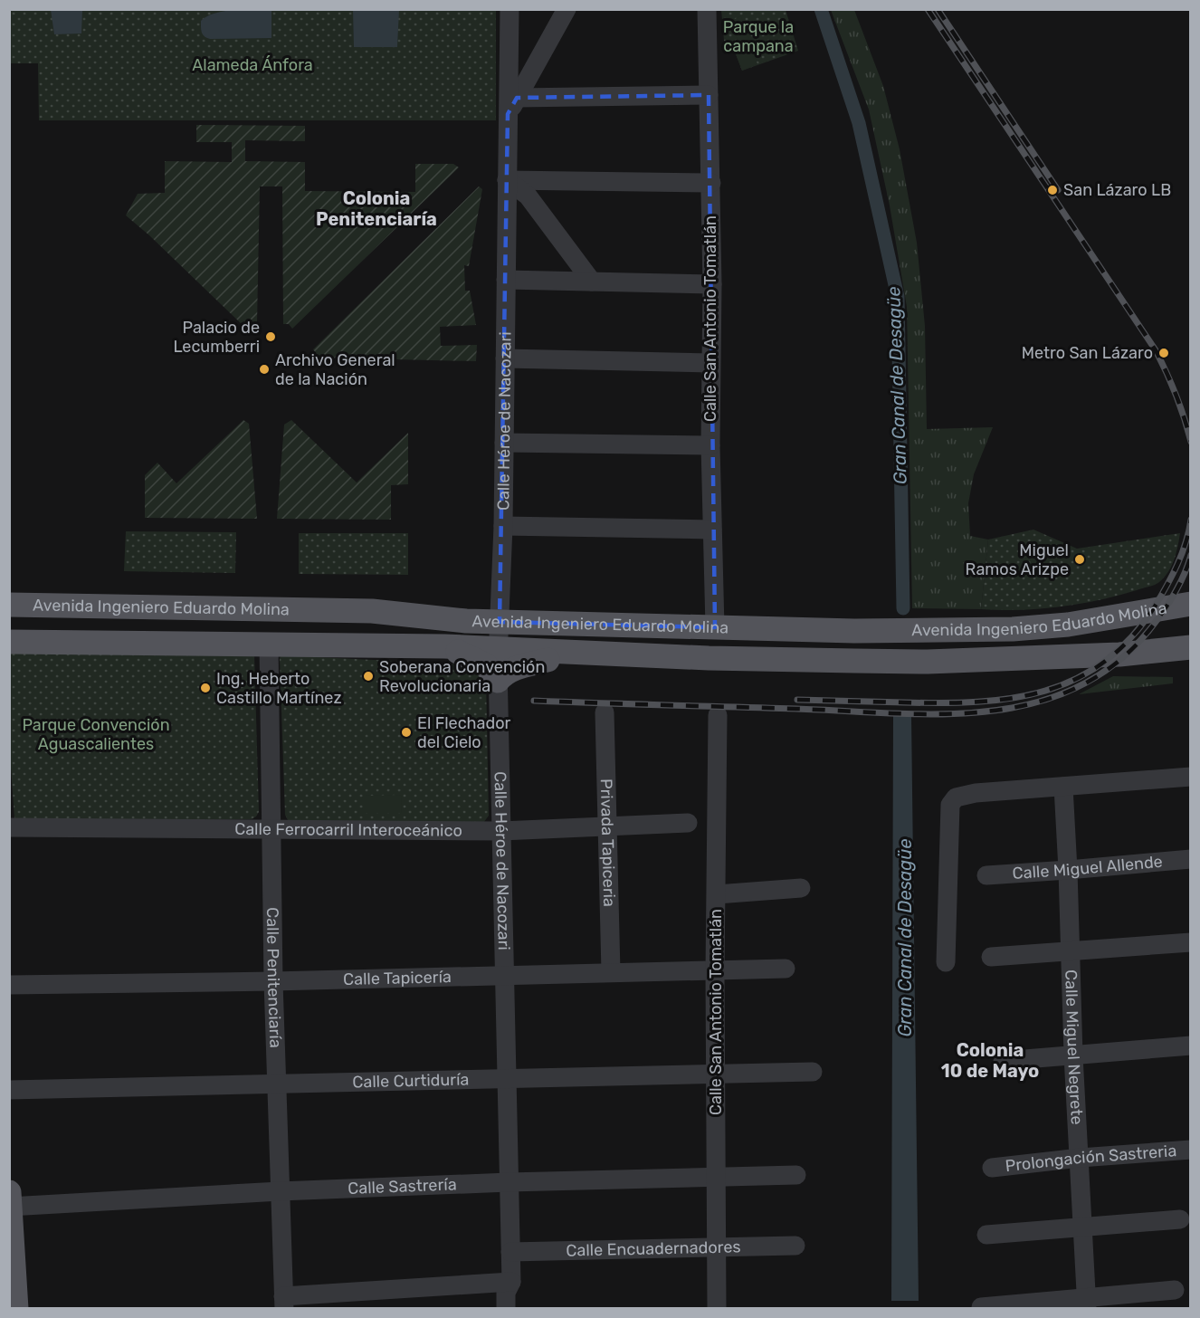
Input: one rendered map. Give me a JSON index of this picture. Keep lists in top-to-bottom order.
{
  "streets": {
    "main road": ["Avenida Ingeniero Eduardo Molina"],
    "street": [
      "Calle San Antonio Tomatlán",
      "Calle Héroe de Nacozari",
      "Calle Ferrocarril Interoceánico",
      "Privada Tapiceria",
      "Calle Miguel Allende",
      "Calle Penitenciaría",
      "Calle Tapicería",
      "Calle Miguel Negrete",
      "Calle Curtiduría",
      "Prolongación Sastreria",
      "Calle Sastrería",
      "Calle Encuadernadores"
    ]
  },
  "crossings": [
    ["Calle San Antonio Tomatlán", "Avenida Ingeniero Eduardo Molina"],
    ["Calle San Antonio Tomatlán", "Calle Tapicería"],
    ["Calle San Antonio Tomatlán", "Calle Curtiduría"],
    ["Calle San Antonio Tomatlán", "Calle Sastrería"],
    ["Calle San Antonio Tomatlán", "Calle Encuadernadores"],
    ["Calle Héroe de Nacozari", "Avenida Ingeniero Eduardo Molina"],
    ["Calle Héroe de Nacozari", "Calle Ferrocarril Interoceánico"],
    ["Calle Héroe de Nacozari", "Calle Tapicería"],
    ["Calle Héroe de Nacozari", "Calle Curtiduría"],
    ["Calle Héroe de Nacozari", "Calle Sastrería"],
    ["Calle Héroe de Nacozari", "Calle Encuadernadores"],
    ["Avenida Ingeniero Eduardo Molina", "Calle Penitenciaría"],
    ["Calle Ferrocarril Interoceánico", "Privada Tapiceria"],
    ["Calle Ferrocarril Interoceánico", "Calle Penitenciaría"],
    ["Privada Tapiceria", "Calle Tapicería"],
    ["Calle Miguel Allende", "Calle Miguel Negrete"],
    ["Calle Penitenciaría", "Calle Tapicería"],
    ["Calle Penitenciaría", "Calle Curtiduría"],
    ["Calle Penitenciaría", "Calle Sastrería"],
    ["Calle Miguel Negrete", "Prolongación Sastreria"]
  ],
  "districts": ["Colonia Penitenciaría", "Colonia 10 de Mayo"],
  "water": ["Gran Canal de Desagüe"],
  "parks": ["Parque la campana", "Alameda Ánfora", "Parque Convención Aguascalientes"],
  "places": [
    "San Lázaro LB",
    "Palacio de Lecumberri",
    "Metro San Lázaro",
    "Archivo General de la Nación",
    "Miguel Ramos Arizpe",
    "Soberana Convención Revolucionaria",
    "Ing. Heberto Castillo Martínez",
    "El Flechador del Cielo"
  ]
}
